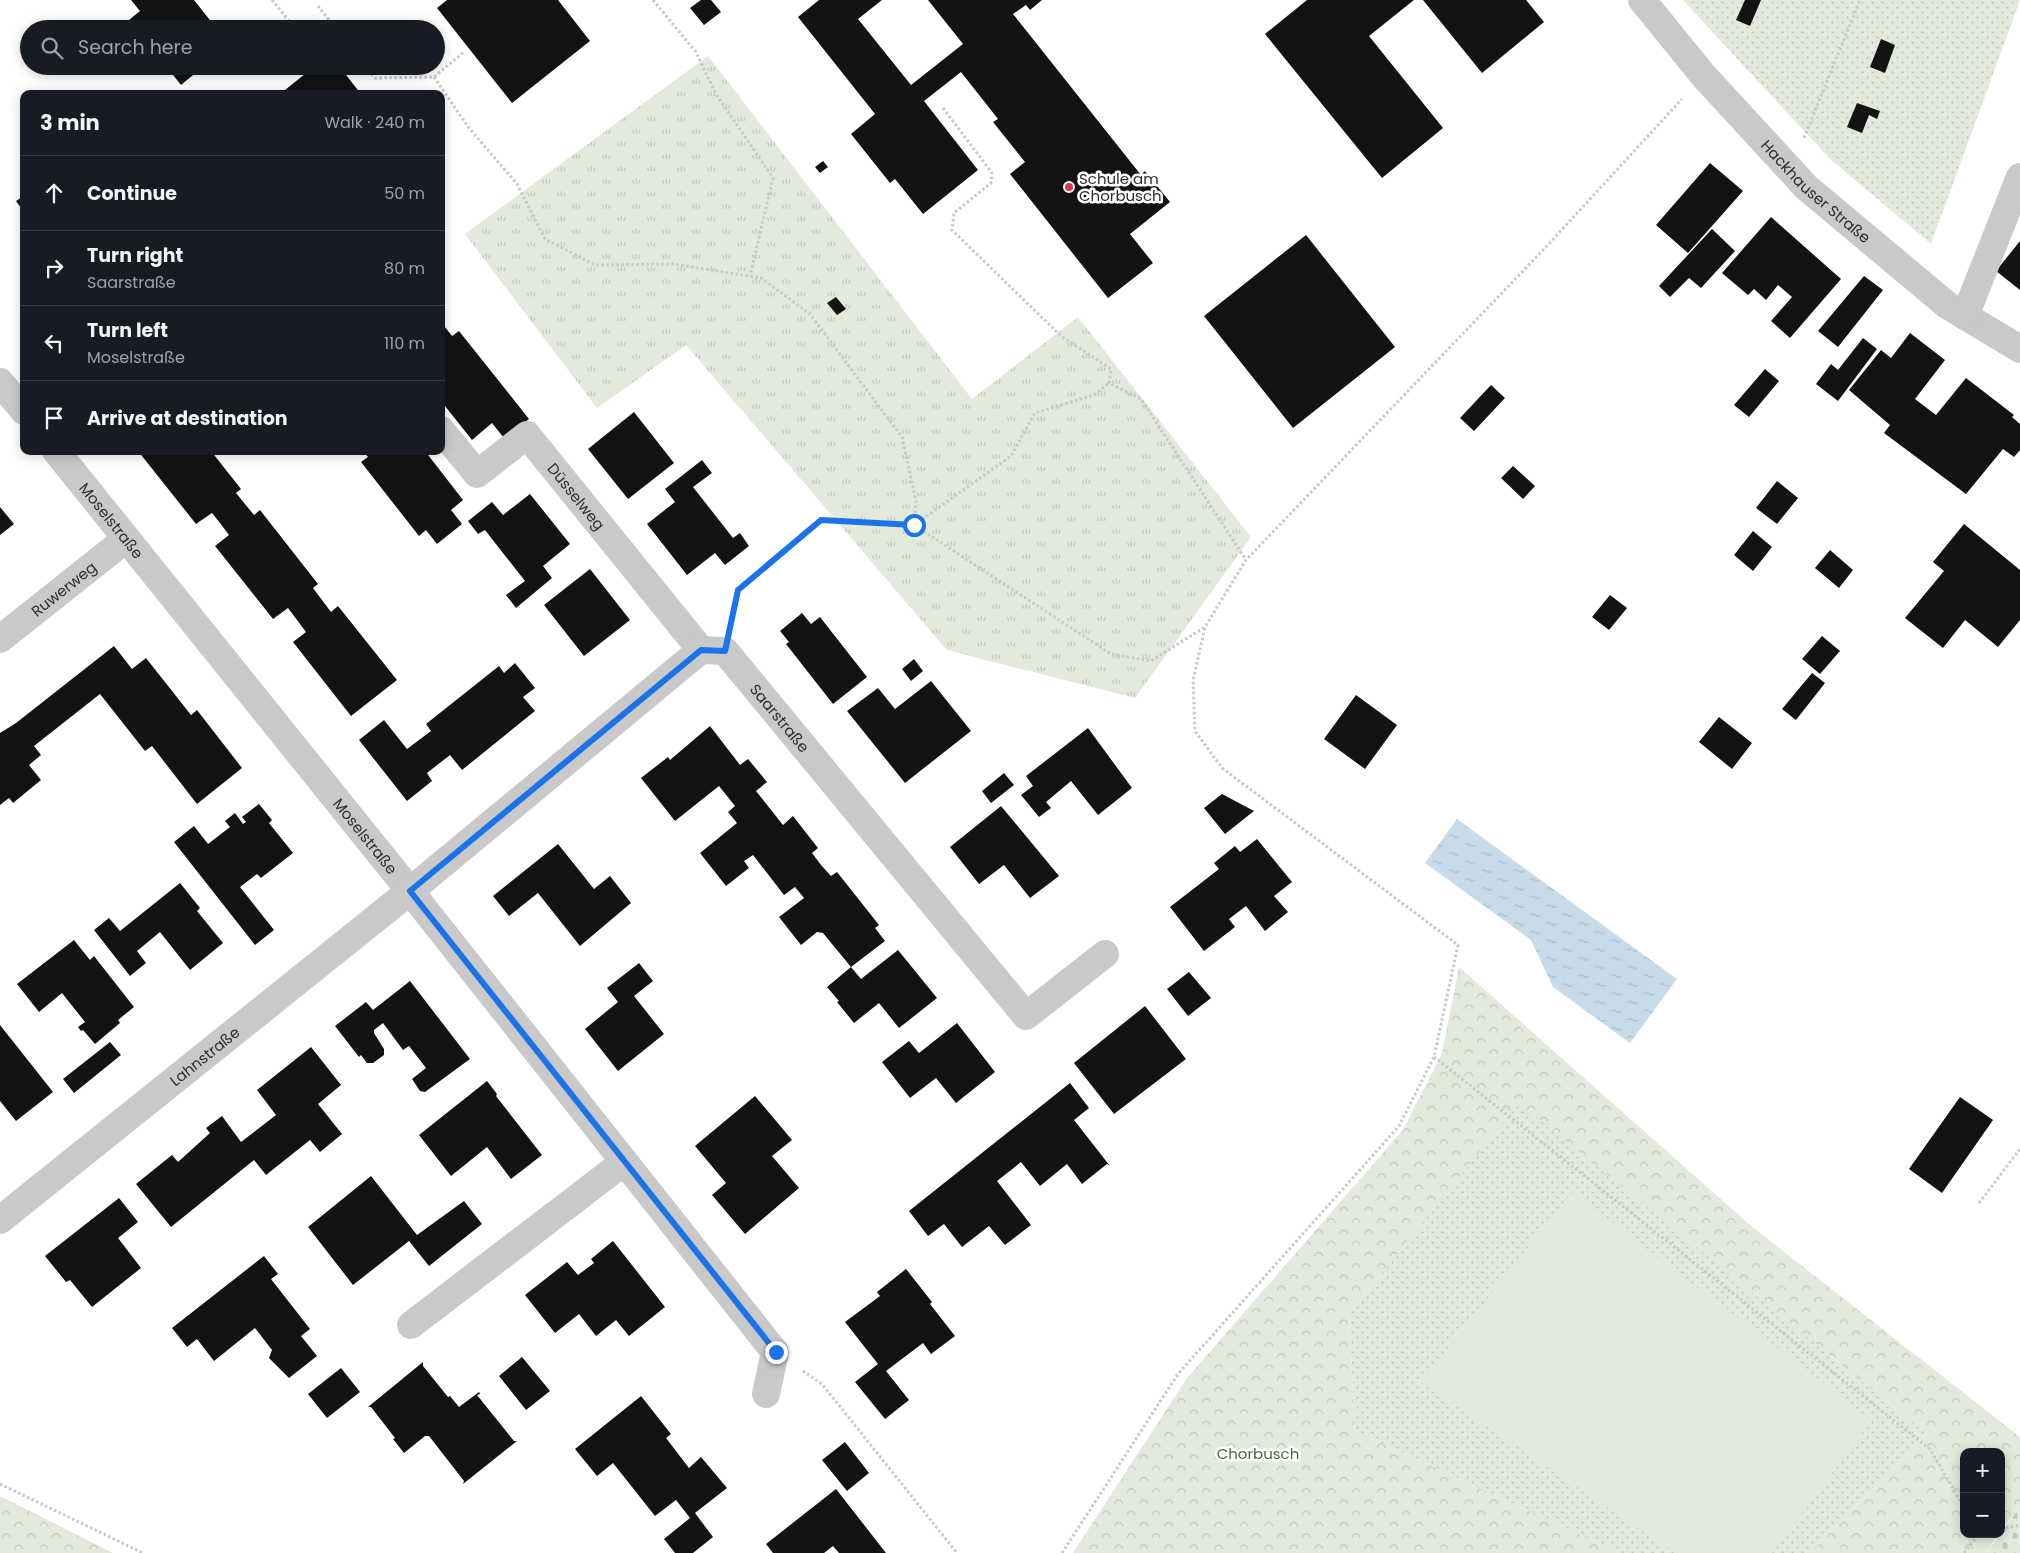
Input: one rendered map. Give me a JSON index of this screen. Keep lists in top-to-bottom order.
{
  "streets": {
    "street": [
      "Hackhauser Straße",
      "Düsselweg",
      "Moselstraße",
      "Ruwerweg",
      "Saarstraße",
      "Lahnstraße"
    ]
  },
  "crossings": [
    ["Düsselweg", "Saarstraße"],
    ["Moselstraße", "Ruwerweg"],
    ["Moselstraße", "Lahnstraße"]
  ],
  "parks": ["Chorbusch"],
  "places": ["Schule am Chorbusch"],
  "page": {
    "search": "Search here",
    "heading": ["3 min", "Walk · 240 m"],
    "list": [
      ["Continue", "50 m"],
      ["Turn right", "Saarstraße", "80 m"],
      ["Turn left", "Moselstraße", "110 m"],
      "Arrive at destination"
    ],
    "map_buttons": ["+", "−"]
  }
}
